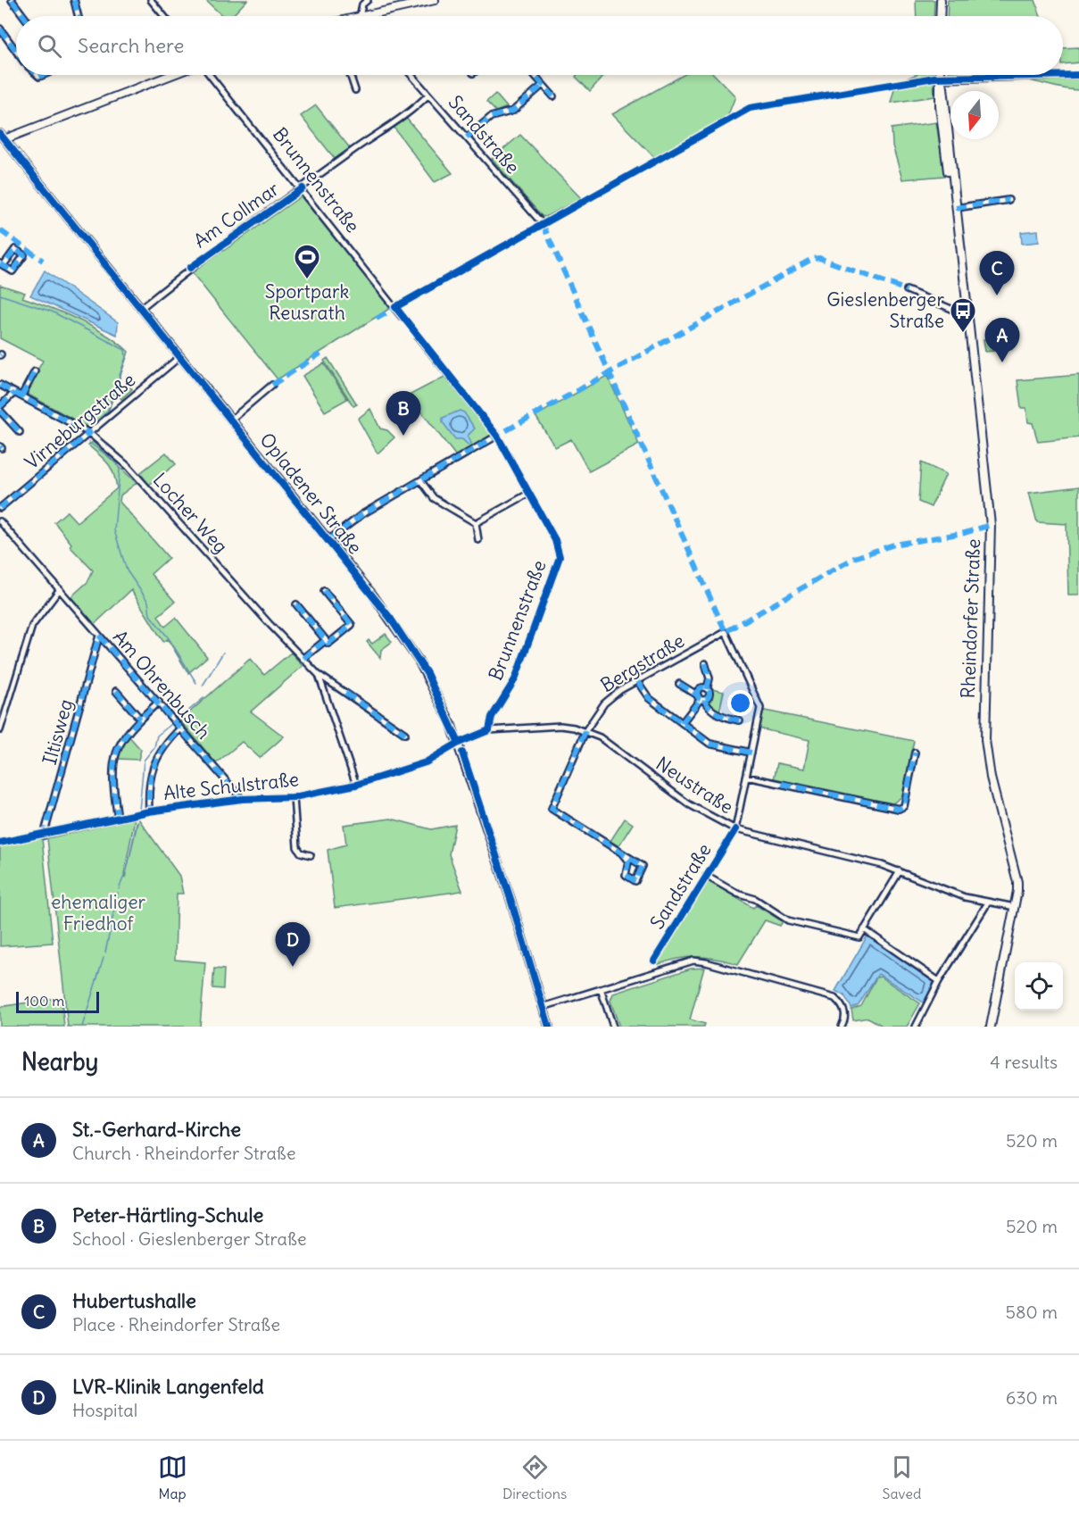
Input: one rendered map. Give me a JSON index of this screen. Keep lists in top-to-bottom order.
{
  "streets": {
    "main road": ["Opladener Straße", "Rheindorfer Straße"],
    "street": [
      "Sandstraße",
      "Brunnenstraße",
      "Am Collmar",
      "Virneburgstraße",
      "Locher Weg",
      "Bergstraße",
      "Am Ohrenbusch",
      "Iltisweg",
      "Neustraße",
      "Alte Schulstraße"
    ]
  },
  "crossings": [
    ["Sandstraße", "Am Collmar"],
    ["Sandstraße", "Bergstraße"],
    ["Sandstraße", "Neustraße"],
    ["Brunnenstraße", "Am Collmar"],
    ["Brunnenstraße", "Neustraße"],
    ["Am Collmar", "Opladener Straße"],
    ["Virneburgstraße", "Opladener Straße"],
    ["Virneburgstraße", "Locher Weg"],
    ["Opladener Straße", "Neustraße"],
    ["Opladener Straße", "Alte Schulstraße"],
    ["Locher Weg", "Alte Schulstraße"],
    ["Rheindorfer Straße", "Neustraße"],
    ["Bergstraße", "Neustraße"],
    ["Am Ohrenbusch", "Iltisweg"],
    ["Am Ohrenbusch", "Alte Schulstraße"],
    ["Iltisweg", "Alte Schulstraße"],
    ["Neustraße", "Alte Schulstraße"]
  ],
  "parks": ["ehemaliger Friedhof"],
  "places": {
    "sports": ["Sportpark Reusrath"],
    "bus stop": ["Gieslenberger Straße"]
  },
  "scale_bar": "100 m",
  "north": "bottom",
  "page": {
    "search": "Search here",
    "pins": [
      "C",
      "A",
      "B",
      "D"
    ],
    "scale": "100 m",
    "heading": ["Nearby", "4 results"],
    "list": [
      {
        "mark": "A",
        "name": "St.-Gerhard-Kirche",
        "note": "Church · Rheindorfer Straße",
        "value": "520 m"
      },
      {
        "mark": "B",
        "name": "Peter-Härtling-Schule",
        "note": "School · Gieslenberger Straße",
        "value": "520 m"
      },
      {
        "mark": "C",
        "name": "Hubertushalle",
        "note": "Place · Rheindorfer Straße",
        "value": "580 m"
      },
      {
        "mark": "D",
        "name": "LVR-Klinik Langenfeld",
        "note": "Hospital",
        "value": "630 m"
      }
    ],
    "nav": ["Map", "Directions", "Saved"]
  }
}
